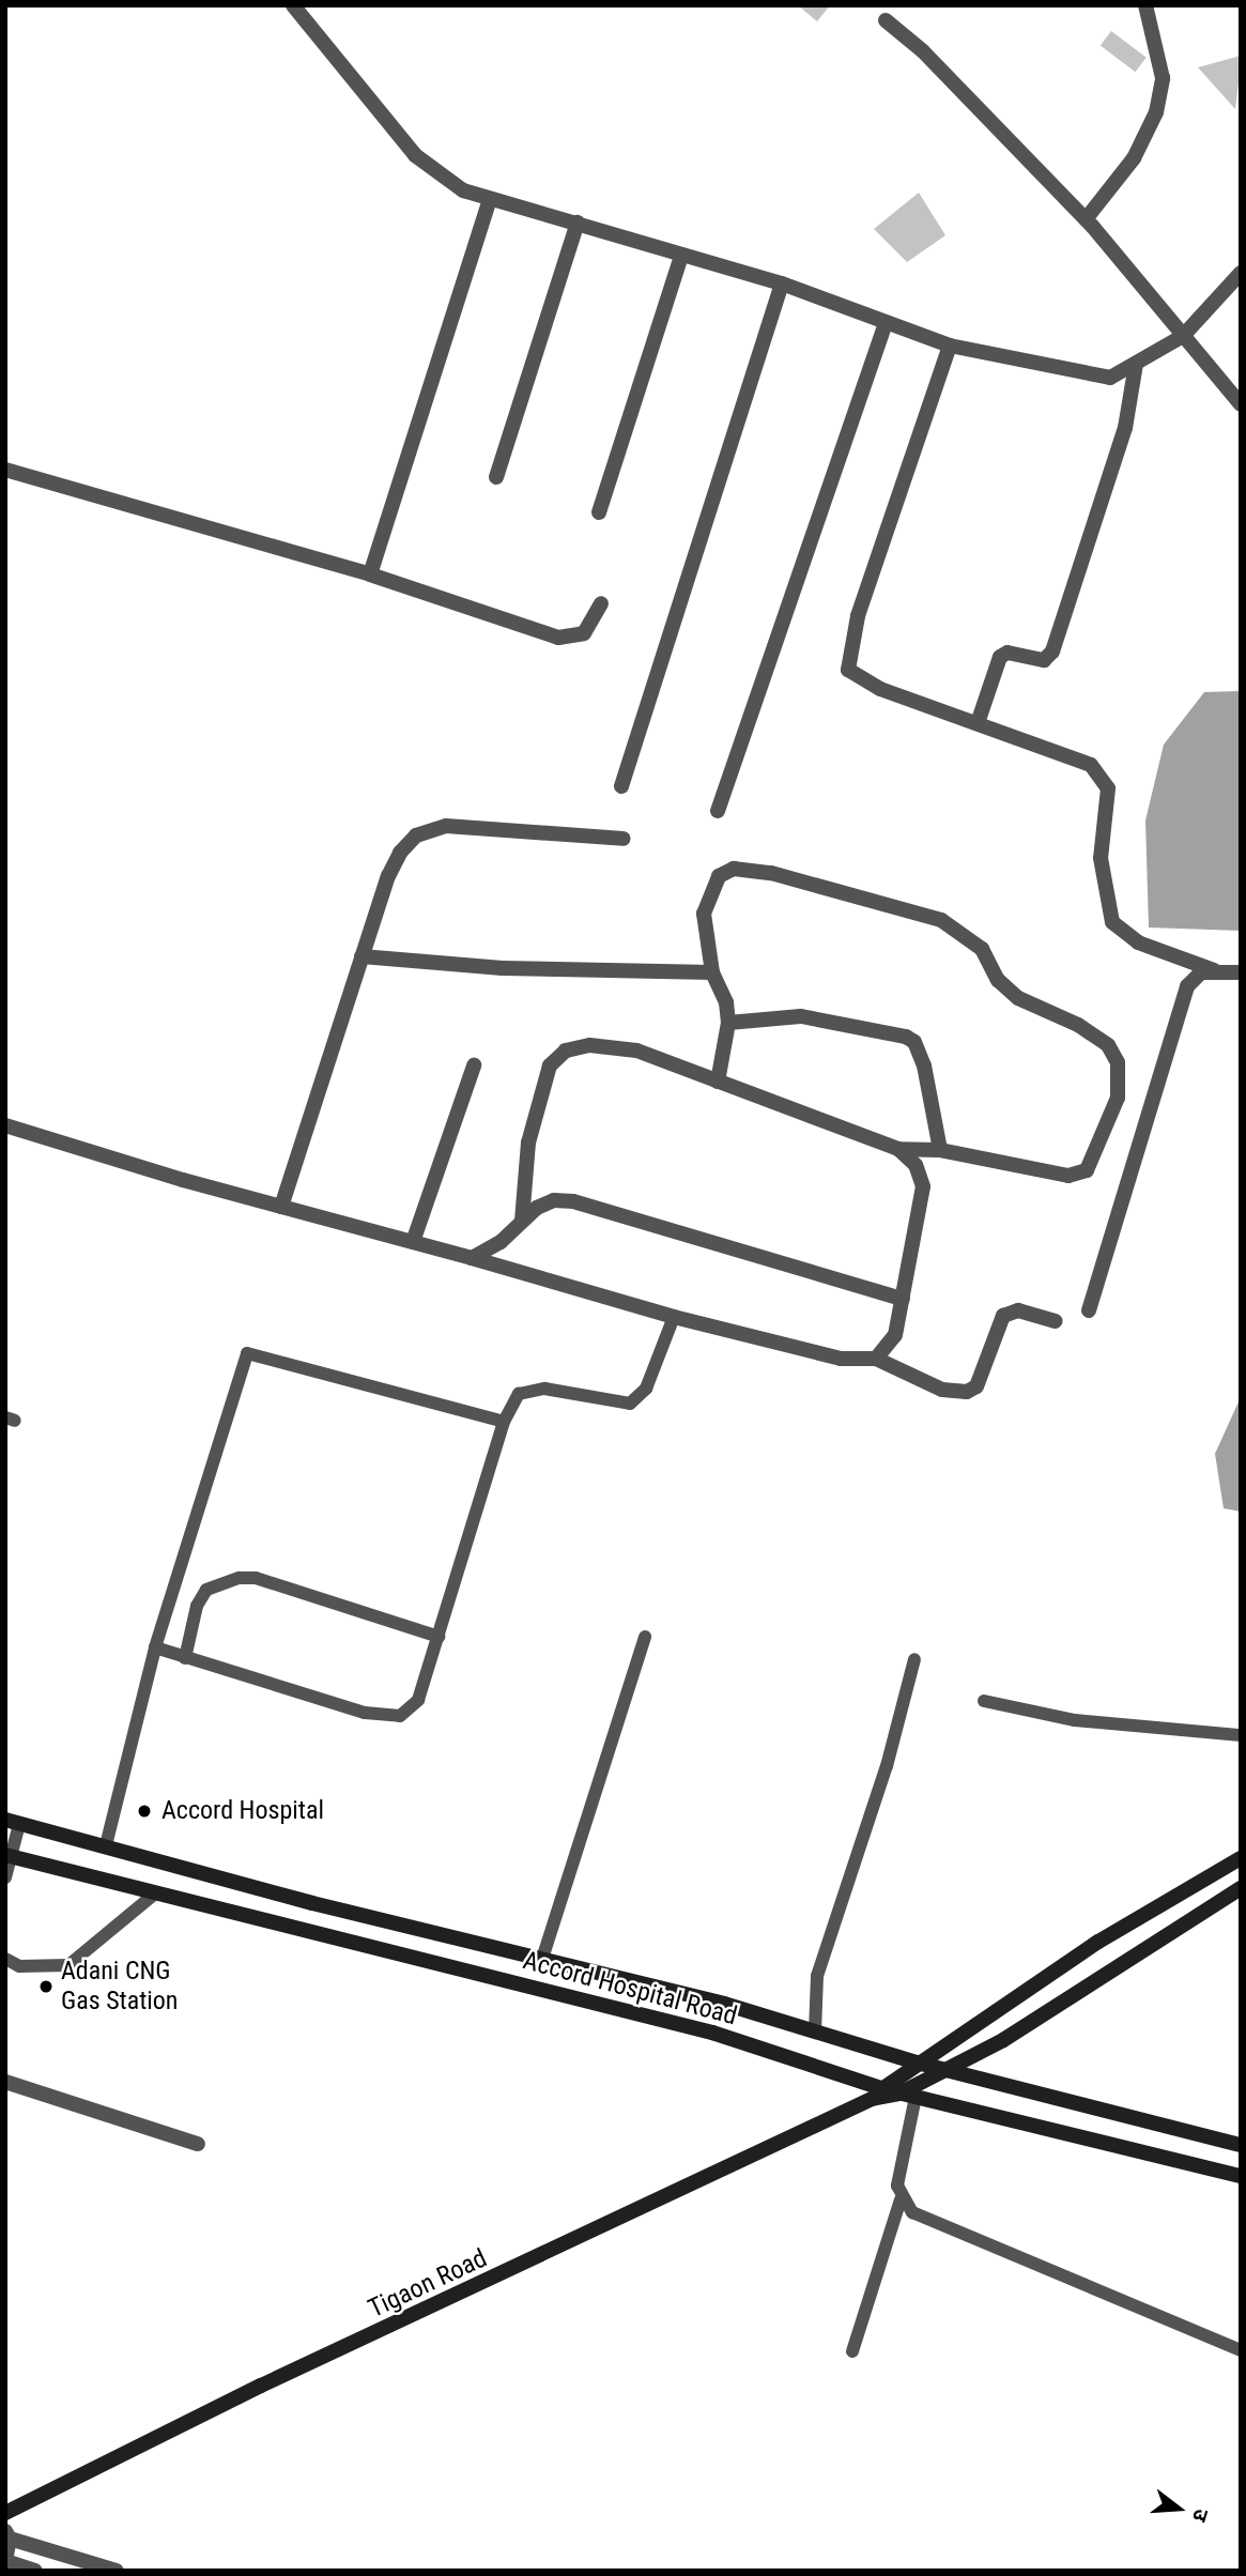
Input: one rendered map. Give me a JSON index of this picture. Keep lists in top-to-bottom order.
{
  "streets": {
    "street": ["Accord Hospital Road", "Tigaon Road"]
  },
  "crossings": [
    ["Accord Hospital Road", "Tigaon Road"]
  ],
  "places": ["Accord Hospital", "Adani CNG Gas Station"],
  "north": "right"
}
